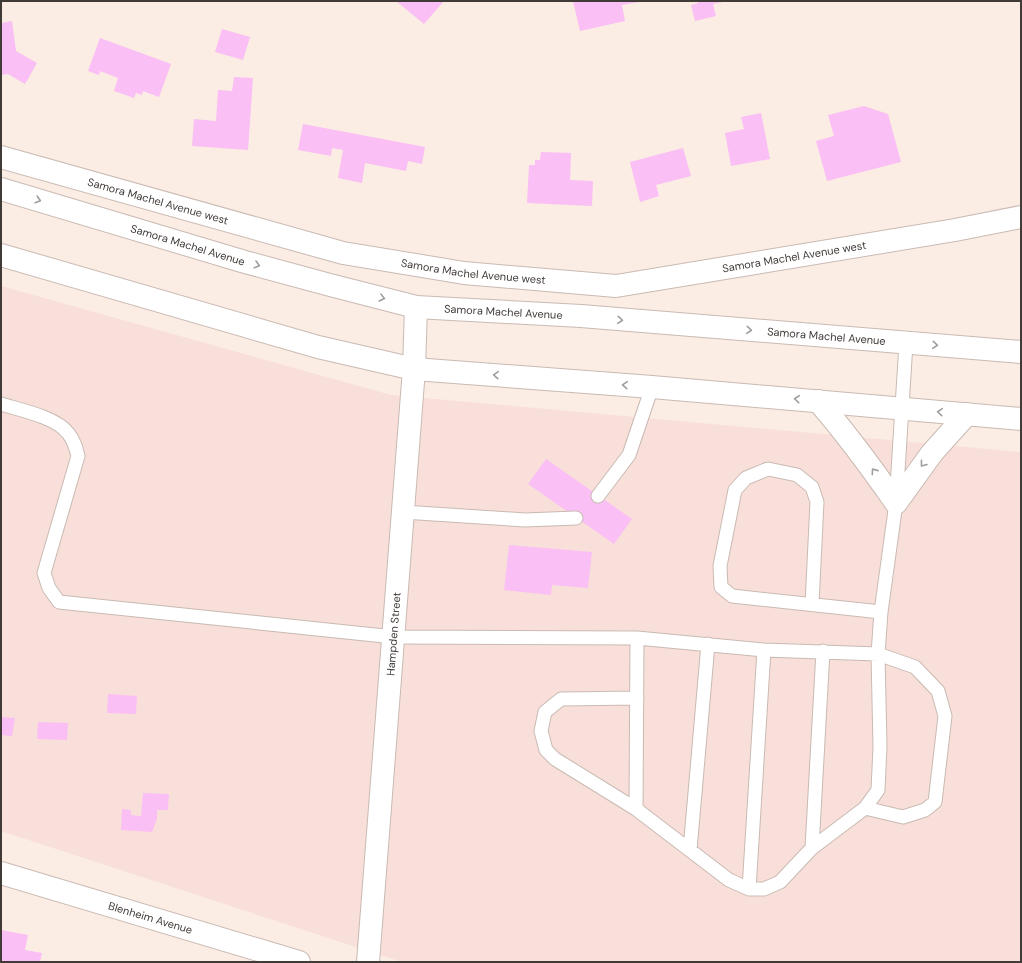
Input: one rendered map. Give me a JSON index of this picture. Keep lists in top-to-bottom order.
{
  "streets": {
    "main road": [
      "Samora Machel Avenue west",
      "Samora Machel Avenue",
      "Hampden Street",
      "Blenheim Avenue"
    ]
  },
  "crossings": [
    ["Samora Machel Avenue", "Hampden Street"]
  ]
}
